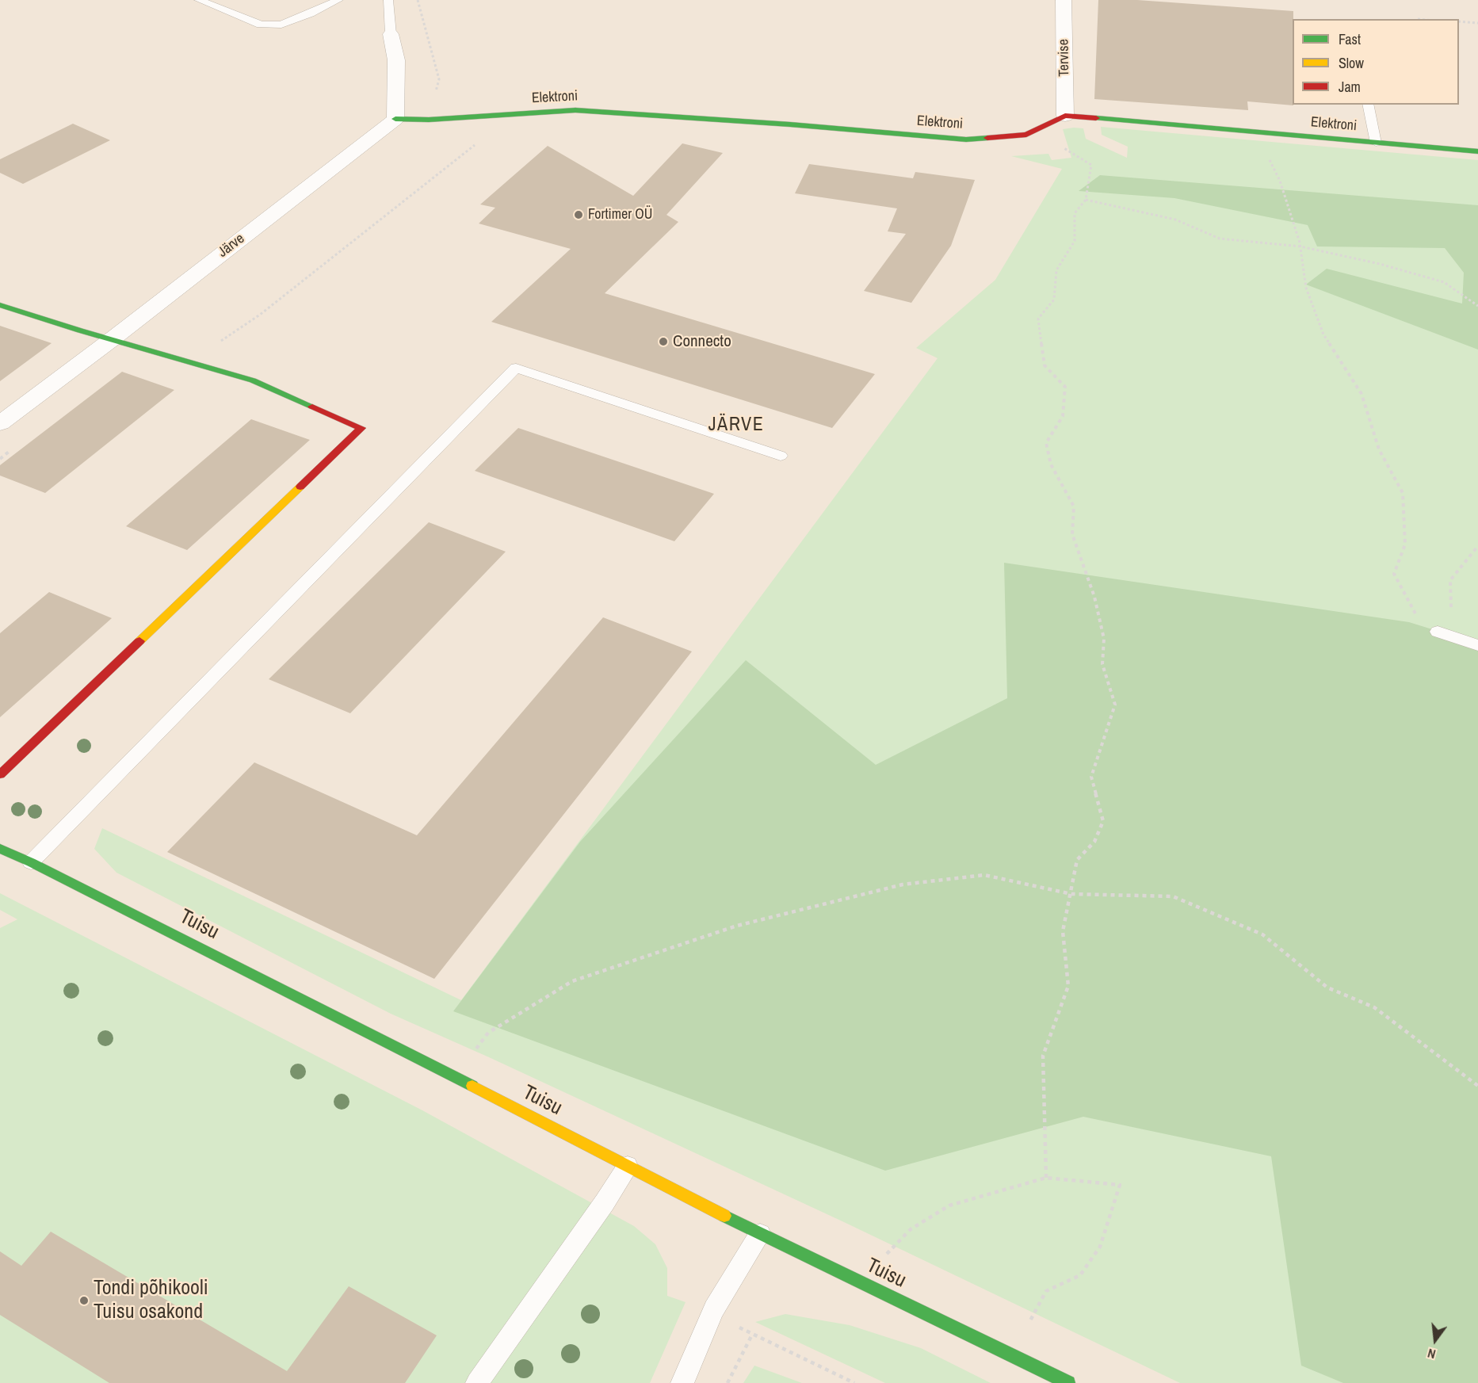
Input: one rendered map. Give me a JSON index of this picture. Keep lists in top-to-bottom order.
{
  "streets": {
    "street": [
      "Tervise",
      "Elektroni",
      "Järve",
      "Tuisu"
    ]
  },
  "crossings": [
    ["Tervise", "Elektroni"],
    ["Elektroni", "Järve"]
  ],
  "districts": ["JÄRVE"],
  "places": ["Fortimer OÜ", "Connecto", "Tondi põhikooli Tuisu osakond"],
  "legend": ["Fast", "Slow", "Jam"],
  "north": "bottom"
}
